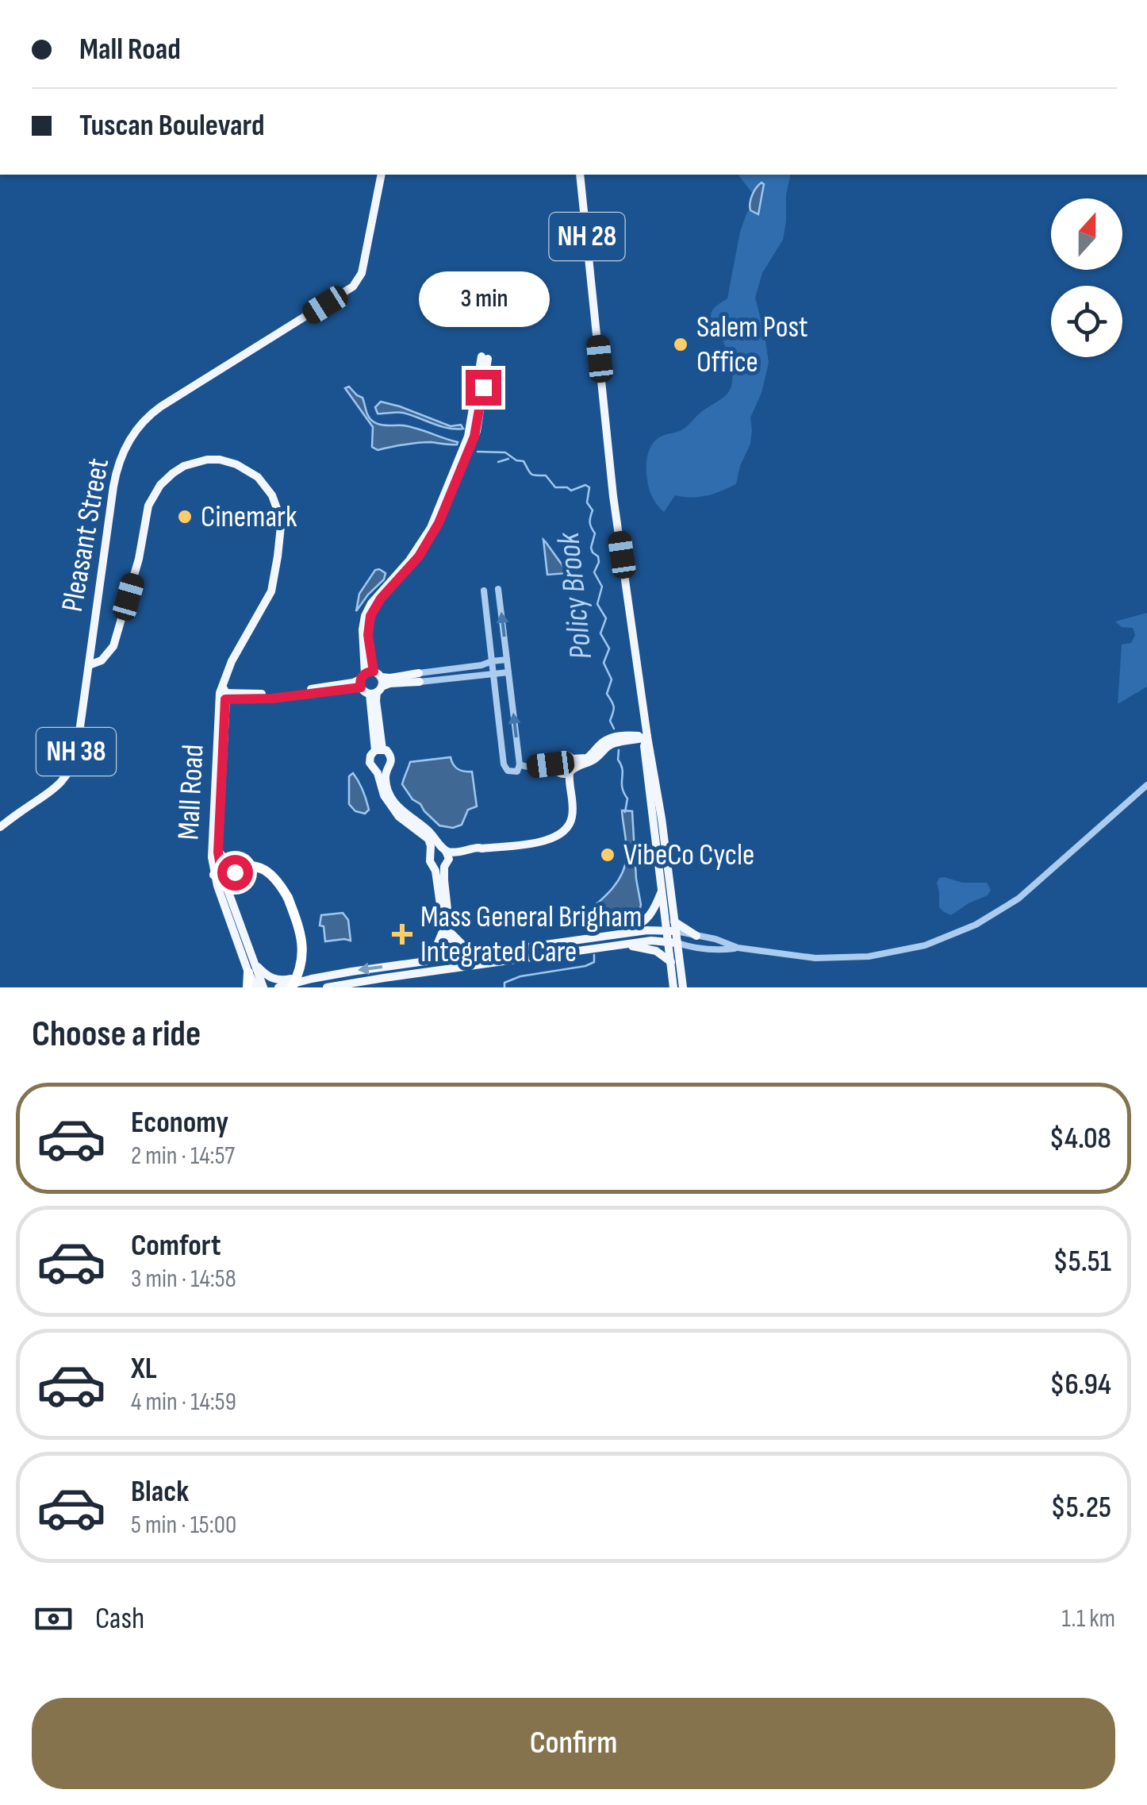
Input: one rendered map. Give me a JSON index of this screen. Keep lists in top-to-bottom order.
{
  "streets": {
    "main road": [
      "NH 28",
      "Pleasant Street",
      "NH 38",
      "Mall Road"
    ]
  },
  "crossings": [
    ["Pleasant Street", "Mall Road"]
  ],
  "water": ["Policy Brook"],
  "places": {
    "other": ["Salem Post Office", "Cinemark", "VibeCo Cycle"],
    "health": ["Mass General Brigham Integrated Care"]
  },
  "north": "top",
  "page": {
    "banner": ["Mall Road", "Tuscan Boulevard"],
    "bubble": "3 min",
    "heading": "Choose a ride",
    "list": [
      {
        "name": "Economy",
        "note": "2 min · 14:57",
        "value": "$4.08"
      },
      {
        "name": "Comfort",
        "note": "3 min · 14:58",
        "value": "$5.51"
      },
      {
        "name": "XL",
        "note": "4 min · 14:59",
        "value": "$6.94"
      },
      {
        "name": "Black",
        "note": "5 min · 15:00",
        "value": "$5.25"
      }
    ],
    "pay": ["Cash", "1.1 km"],
    "buttons": "Confirm"
  }
}
